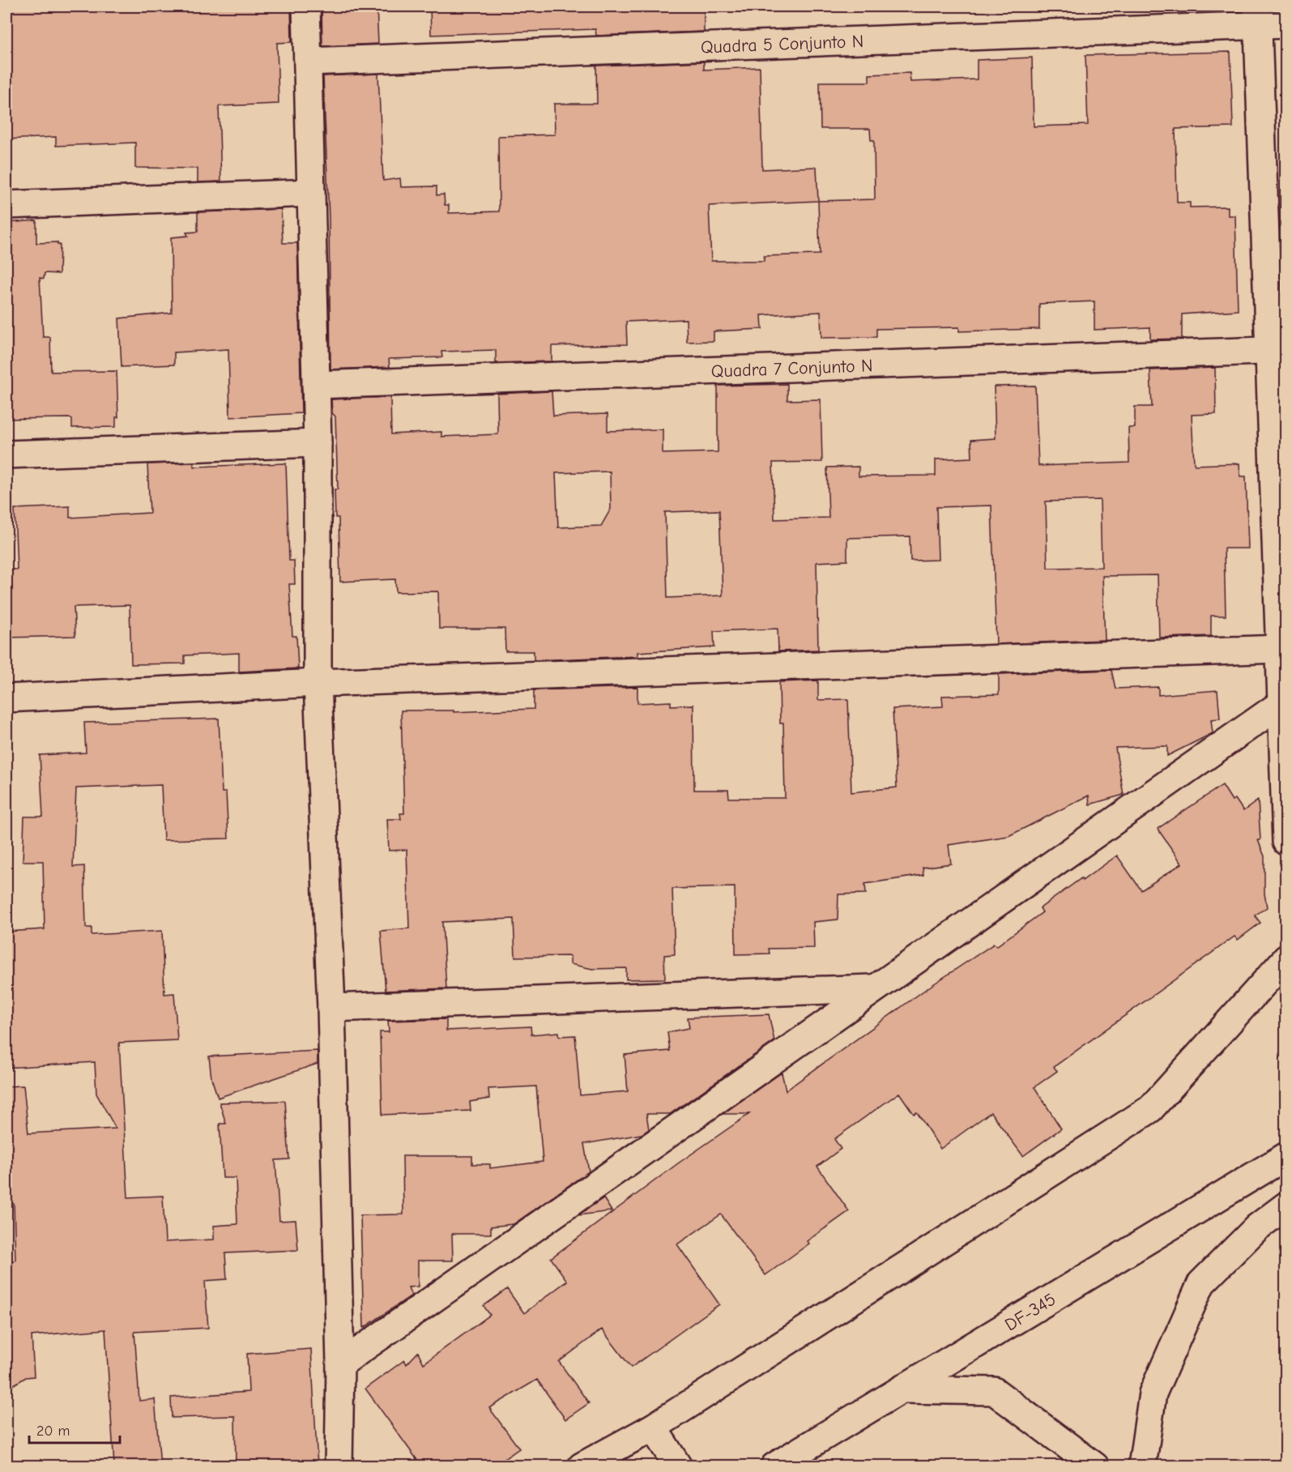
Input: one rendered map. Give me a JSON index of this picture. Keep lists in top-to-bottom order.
{
  "streets": {
    "street": ["Quadra 5 Conjunto N", "Quadra 7 Conjunto N", "DF-345"]
  },
  "scale_bar": "20 m"
}
